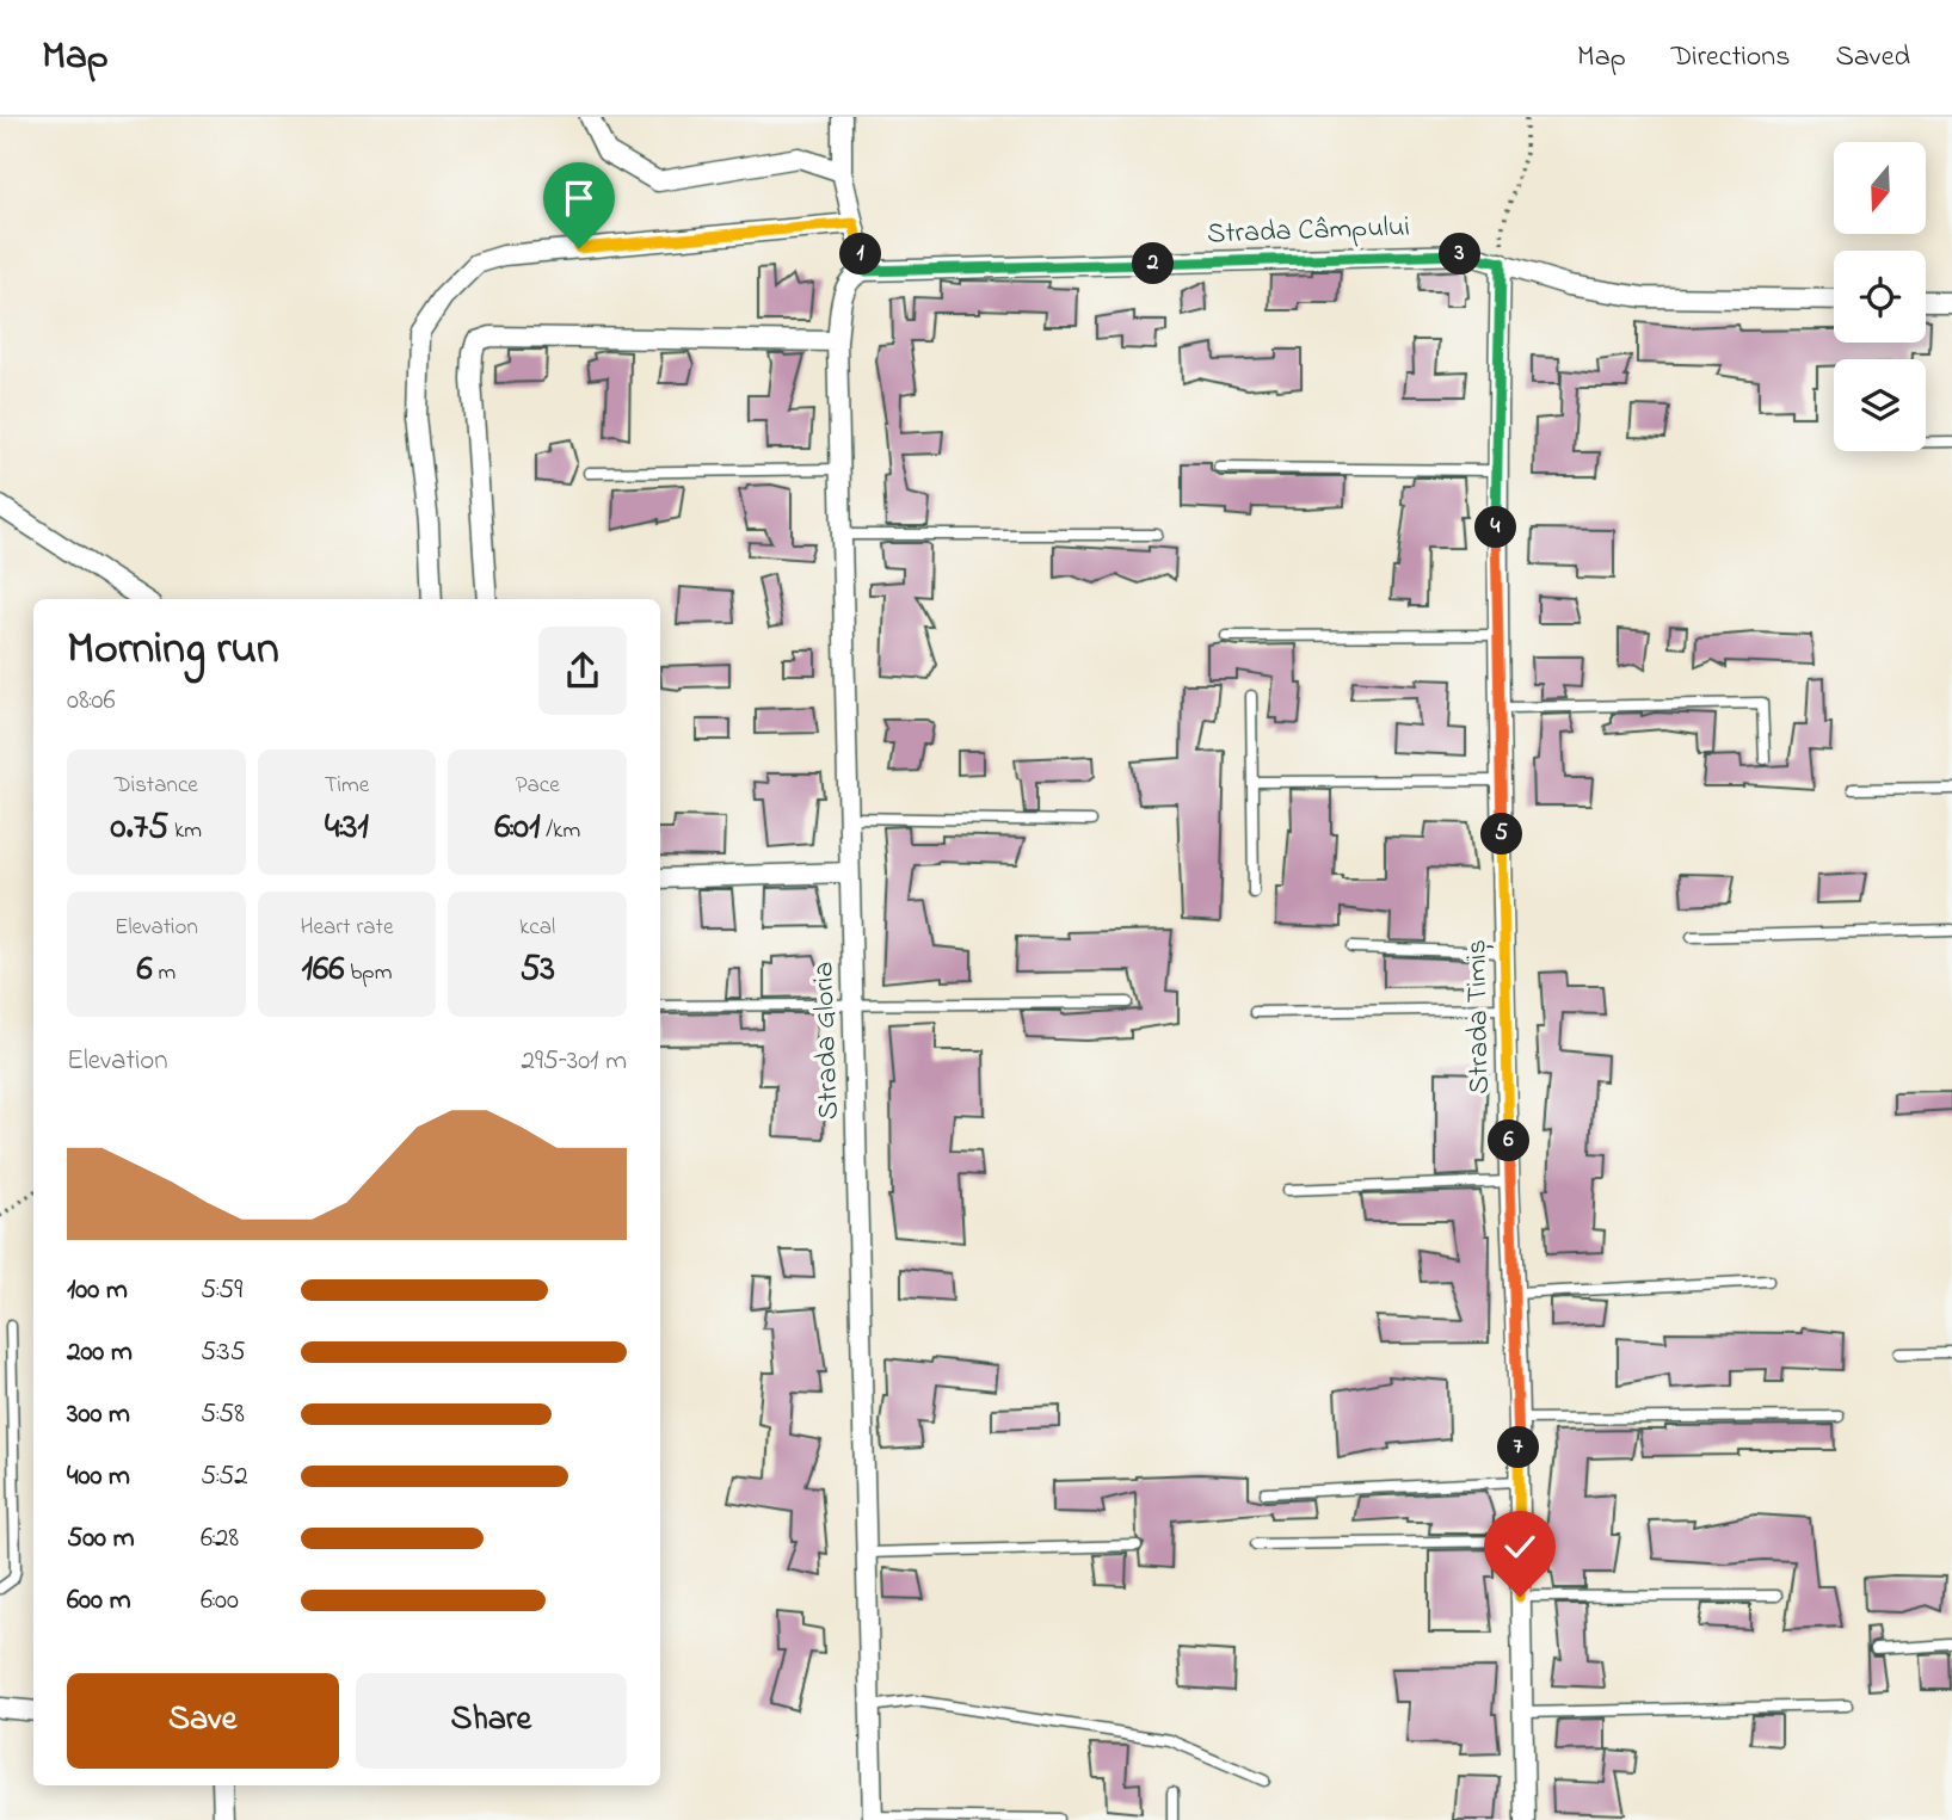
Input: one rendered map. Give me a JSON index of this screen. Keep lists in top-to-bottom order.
{
  "streets": {
    "street": ["Strada Câmpului", "Strada Timiș", "Strada Gloria"]
  },
  "crossings": [
    ["Strada Câmpului", "Strada Timiș"],
    ["Strada Câmpului", "Strada Gloria"]
  ],
  "north": "bottom",
  "page": {
    "header": "Map",
    "nav": ["Map", "Directions", "Saved"],
    "pins": [
      "1",
      "3",
      "2",
      "4",
      "5",
      "6",
      "7"
    ],
    "heading": ["Morning run", "08:06"],
    "stats": [
      ["Distance", "0.75 km"],
      ["Time", "4:31"],
      ["Pace", "6:01 /km"],
      ["Elevation", "6 m"],
      ["Heart rate", "166 bpm"],
      ["kcal", "53"]
    ],
    "chart": ["Elevation", "295–301 m"],
    "list": [
      {
        "name": "100 m",
        "note": "5:59"
      },
      {
        "name": "200 m",
        "note": "5:35"
      },
      {
        "name": "300 m",
        "note": "5:58"
      },
      {
        "name": "400 m",
        "note": "5:52"
      },
      {
        "name": "500 m",
        "note": "6:28"
      },
      {
        "name": "600 m",
        "note": "6:00"
      }
    ],
    "buttons": ["Save", "Share"]
  }
}
